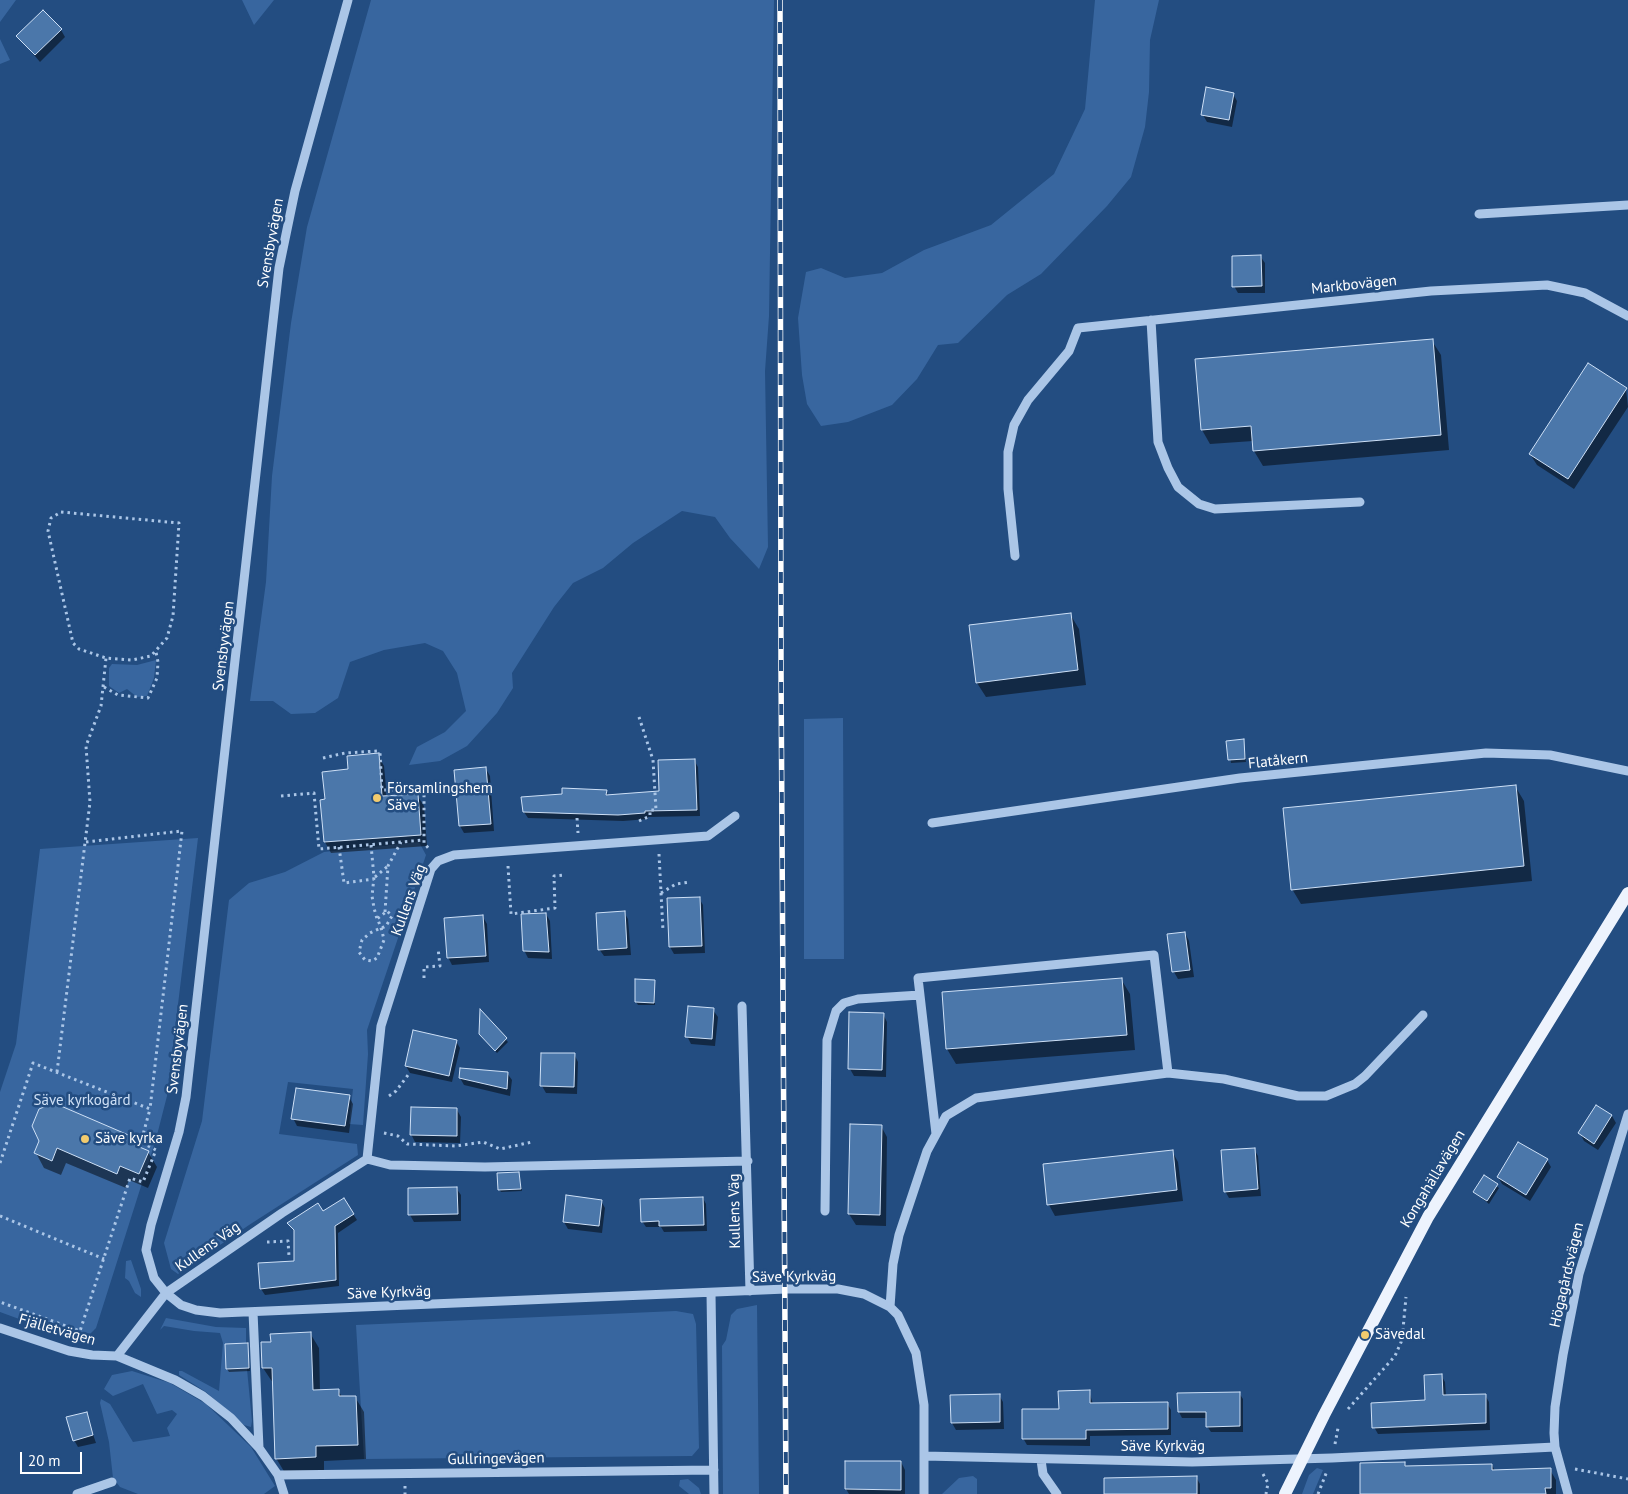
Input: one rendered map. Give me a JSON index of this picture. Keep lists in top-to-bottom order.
{
  "streets": {
    "main road": ["Kongahällavägen"],
    "street": [
      "Svensbyvägen",
      "Markbovägen",
      "Flatåkern",
      "Kullens Väg",
      "Högagårdsvägen",
      "Säve Kyrkväg",
      "Fjälletvägen",
      "Gullringevägen"
    ]
  },
  "crossings": [
    ["Svensbyvägen", "Kullens Väg"],
    ["Svensbyvägen", "Säve Kyrkväg"],
    ["Kullens Väg", "Säve Kyrkväg"],
    ["Kongahällavägen", "Säve Kyrkväg"]
  ],
  "parks": ["Säve kyrkogård"],
  "places": ["Församlingshem Säve", "Säve kyrka", "Sävedal"],
  "scale_bar": "20 m"
}
